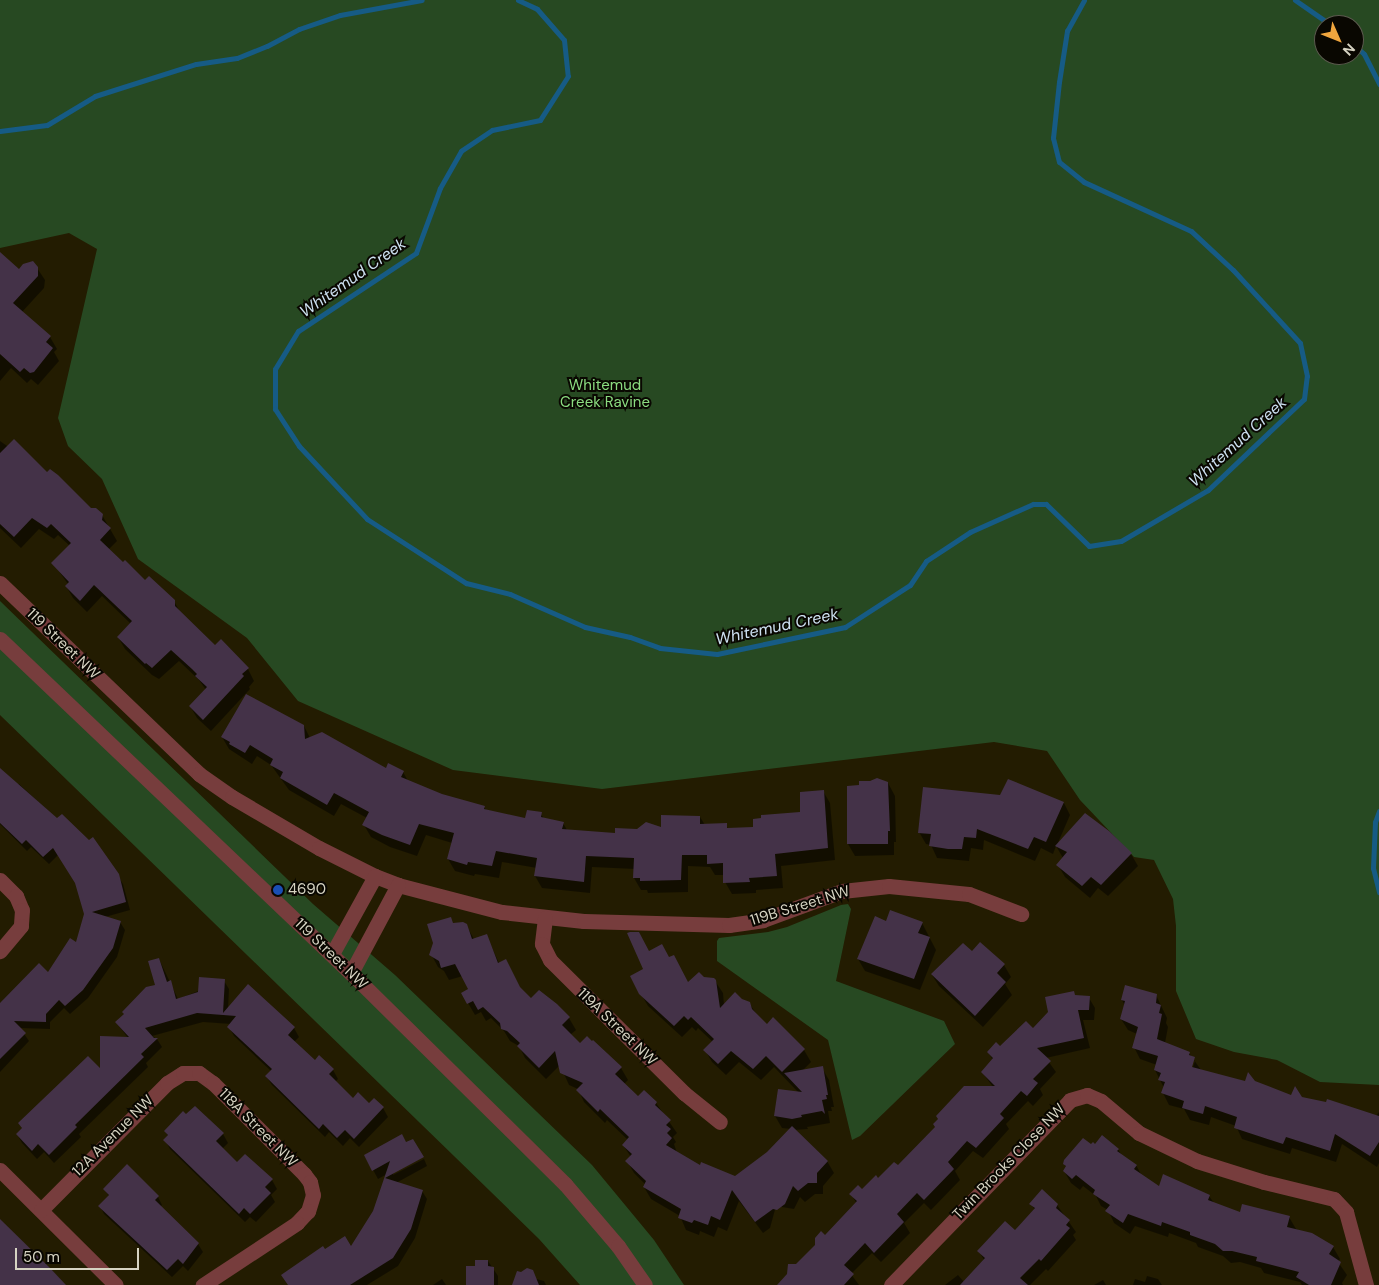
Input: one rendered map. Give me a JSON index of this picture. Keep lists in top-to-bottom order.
{
  "streets": {
    "street": [
      "119 Street NW",
      "119B Street NW",
      "119A Street NW",
      "118A Street NW",
      "12A Avenue NW",
      "Twin Brooks Close NW"
    ]
  },
  "crossings": [
    ["119 Street NW", "119B Street NW"],
    ["119 Street NW", "119A Street NW"],
    ["119B Street NW", "119A Street NW"],
    ["118A Street NW", "12A Avenue NW"]
  ],
  "water": ["Whitemud Creek"],
  "parks": ["Whitemud Creek Ravine"],
  "places": ["4690"],
  "scale_bar": "50 m",
  "north": "bottom right"
}
